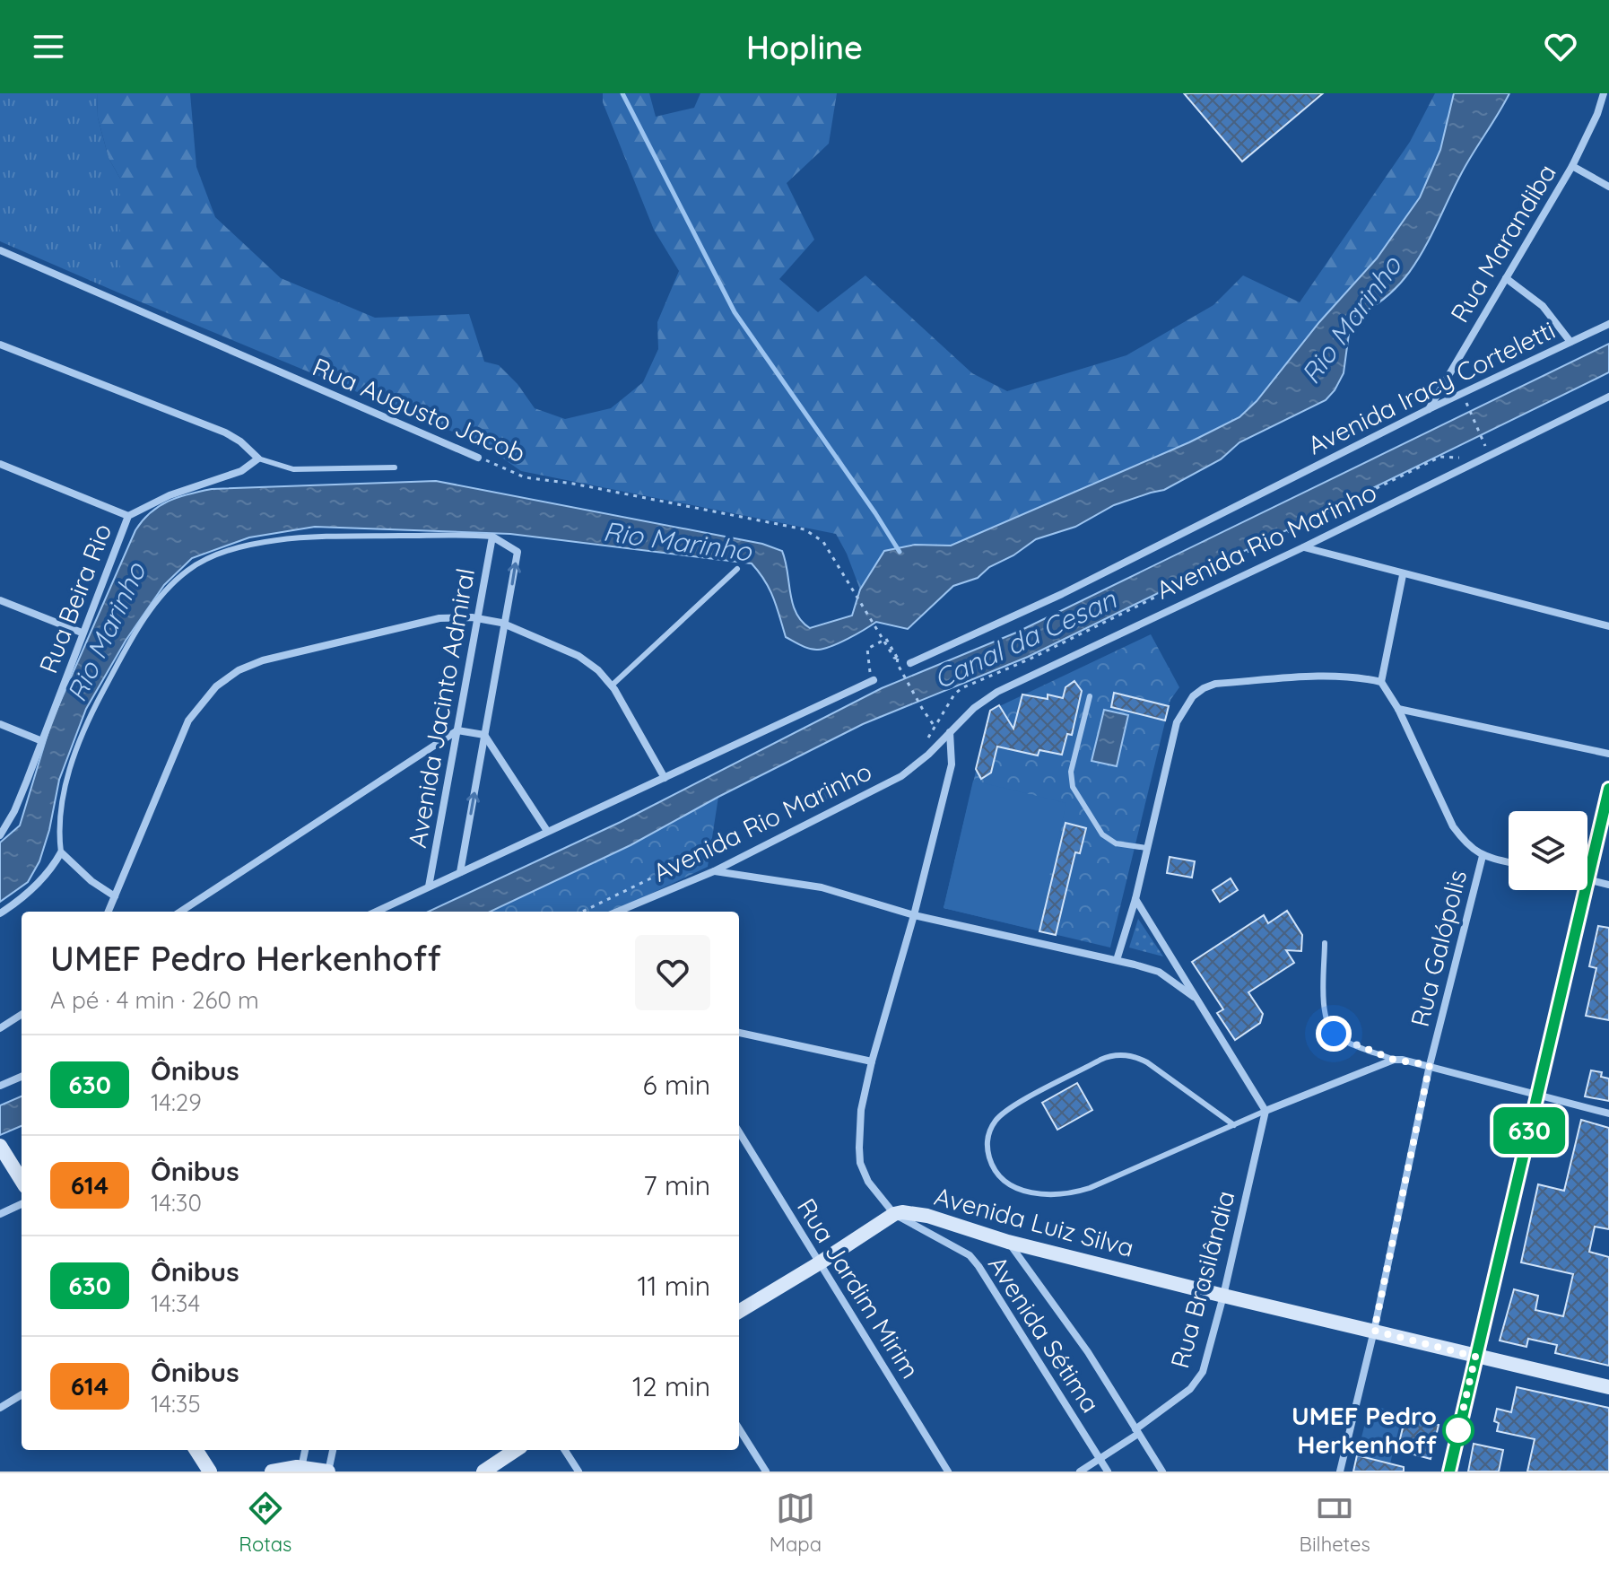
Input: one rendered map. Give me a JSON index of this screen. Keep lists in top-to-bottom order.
{
  "streets": {
    "street": [
      "Rua Marandiba",
      "Avenida Iracy Corteletti",
      "Rua Augusto Jacob",
      "Avenida Rio Marinho",
      "Rua Beira Rio",
      "Avenida Jacinto Admiral",
      "Rua Galópolis",
      "Avenida Luiz Silva",
      "Rua Brasilândia",
      "Rua Jardim Mirim",
      "Avenida Sétima"
    ]
  },
  "crossings": [
    ["Rua Marandiba", "Avenida Iracy Corteletti"],
    ["Avenida Iracy Corteletti", "Avenida Rio Marinho"],
    ["Rua Augusto Jacob", "Avenida Rio Marinho"],
    ["Rua Augusto Jacob", "Avenida Luiz Silva"],
    ["Avenida Rio Marinho", "Avenida Luiz Silva"],
    ["Rua Galópolis", "Avenida Luiz Silva"],
    ["Avenida Luiz Silva", "Rua Brasilândia"],
    ["Avenida Luiz Silva", "Avenida Sétima"],
    ["Rua Brasilândia", "Avenida Sétima"]
  ],
  "water": ["Rio Marinho", "Canal da Cesan"],
  "places": ["UMEF Pedro Herkenhoff"],
  "lines": ["bus line 630"],
  "page": {
    "header": "Hopline",
    "on_map": "630",
    "heading": ["UMEF Pedro Herkenhoff", "A pé · 4 min · 260 m"],
    "list": [
      {
        "mark": "630",
        "name": "Ônibus",
        "note": "14:29",
        "value": "6 min"
      },
      {
        "mark": "614",
        "name": "Ônibus",
        "note": "14:30",
        "value": "7 min"
      },
      {
        "mark": "630",
        "name": "Ônibus",
        "note": "14:34",
        "value": "11 min"
      },
      {
        "mark": "614",
        "name": "Ônibus",
        "note": "14:35",
        "value": "12 min"
      }
    ],
    "tabs": ["Rotas", "Mapa", "Bilhetes"]
  }
}
